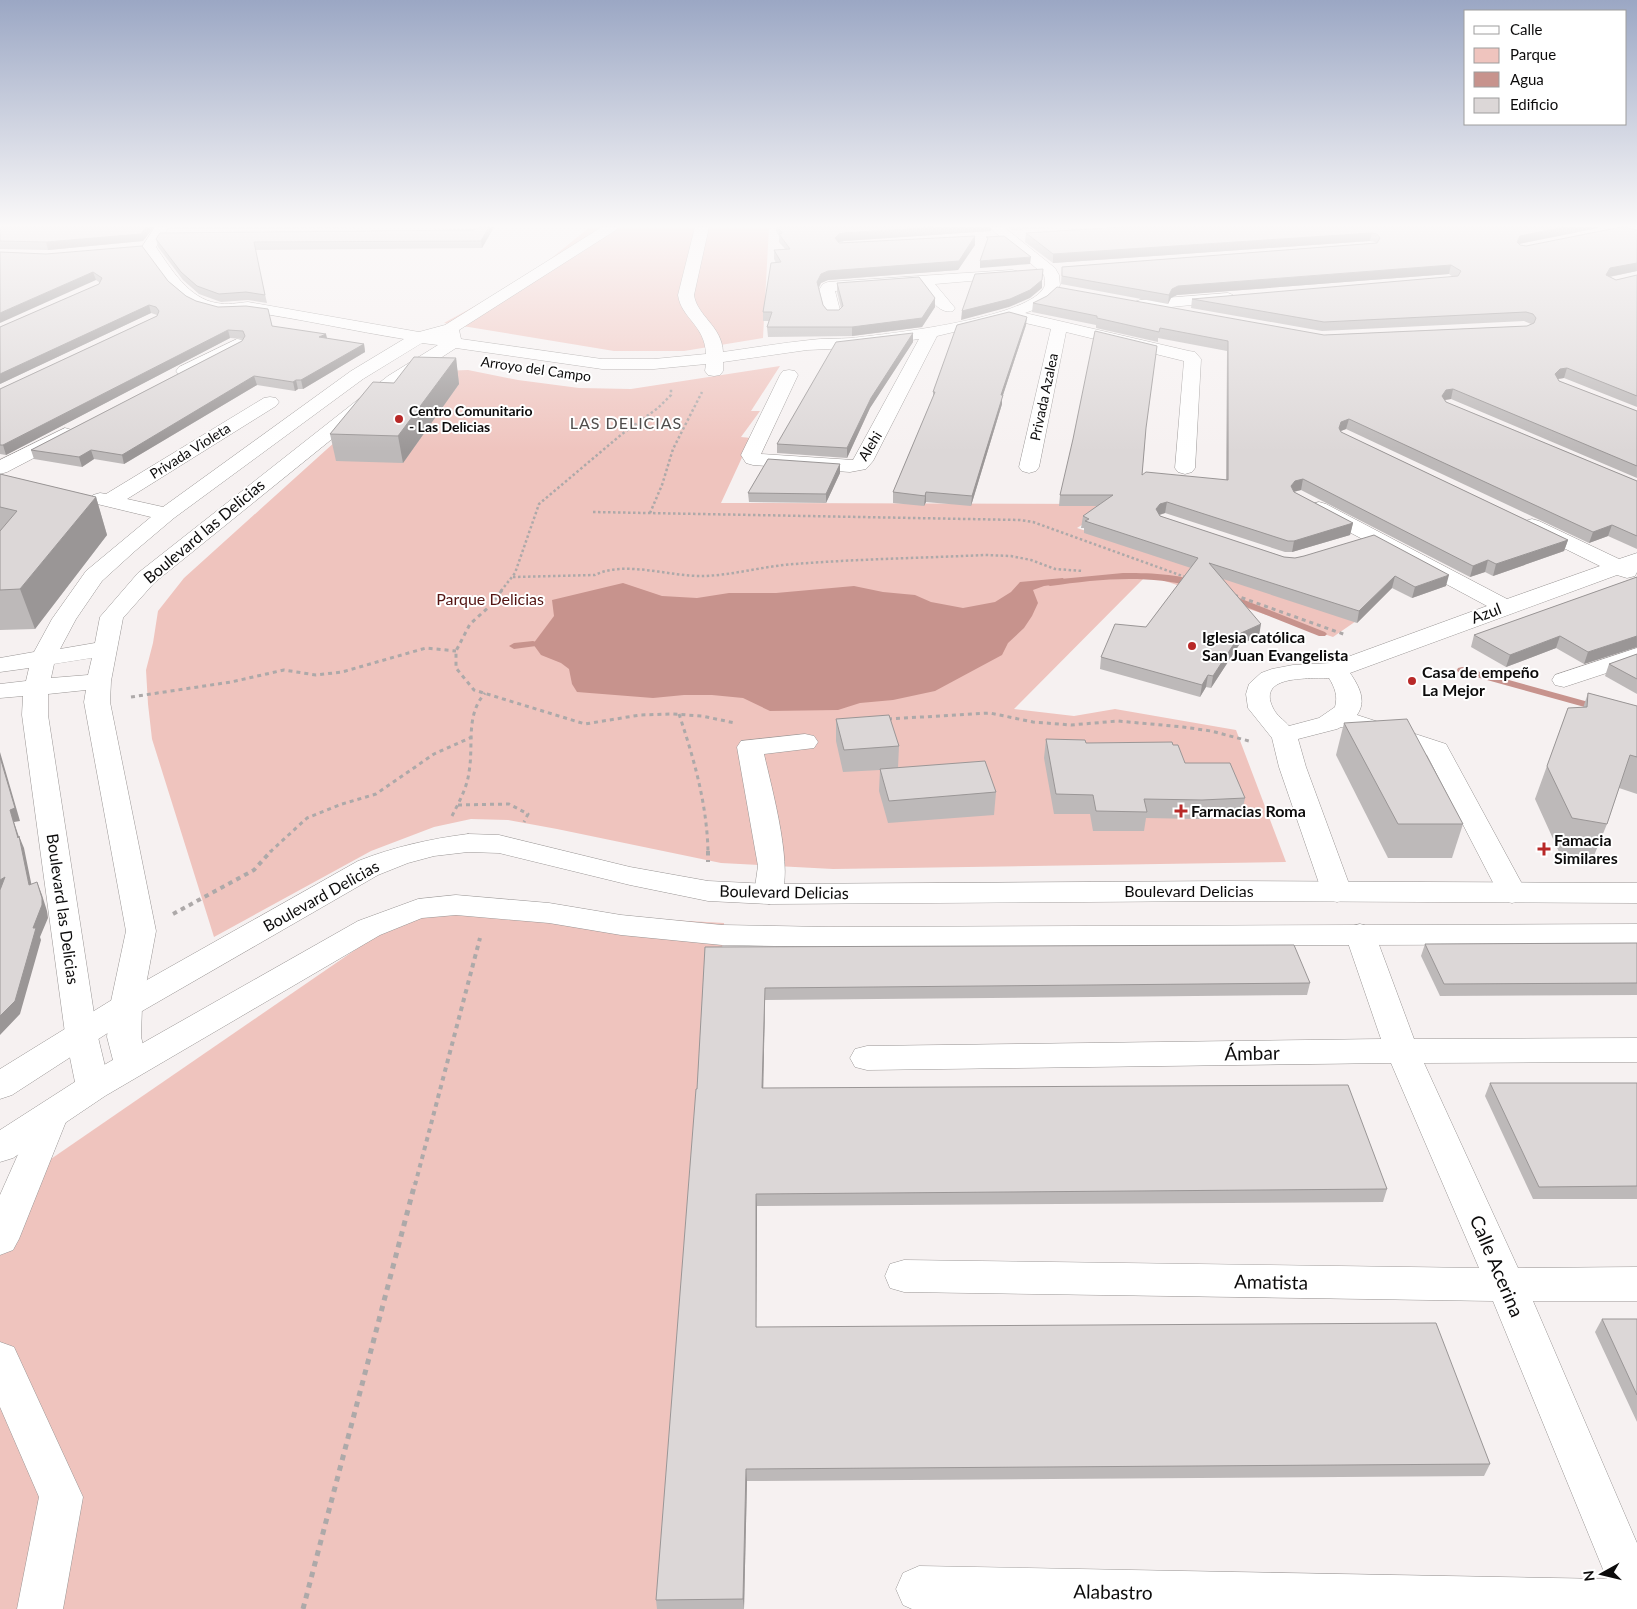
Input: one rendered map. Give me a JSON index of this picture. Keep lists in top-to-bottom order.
{
  "streets": {
    "street": [
      "Arroyo del Campo",
      "Privada Azalea",
      "Alehi",
      "Privada Violeta",
      "Boulevard las Delicias",
      "Azul",
      "Boulevard Delicias",
      "Ámbar",
      "Calle Acerina",
      "Amatista",
      "Alabastro"
    ]
  },
  "crossings": [
    ["Arroyo del Campo", "Alehi"],
    ["Arroyo del Campo", "Boulevard las Delicias"],
    ["Boulevard las Delicias", "Boulevard Delicias"],
    ["Azul", "Boulevard Delicias"],
    ["Ámbar", "Calle Acerina"],
    ["Calle Acerina", "Amatista"]
  ],
  "districts": ["LAS DELICIAS"],
  "parks": ["Parque Delicias"],
  "places": {
    "other": ["Centro Comunitario - Las Delicias", "Iglesia católica San Juan Evangelista", "Casa de empeño La Mejor"],
    "health": ["Farmacias Roma", "Famacia Similares"]
  },
  "legend": [
    "Calle",
    "Parque",
    "Agua",
    "Edificio"
  ],
  "north": "left"
}
